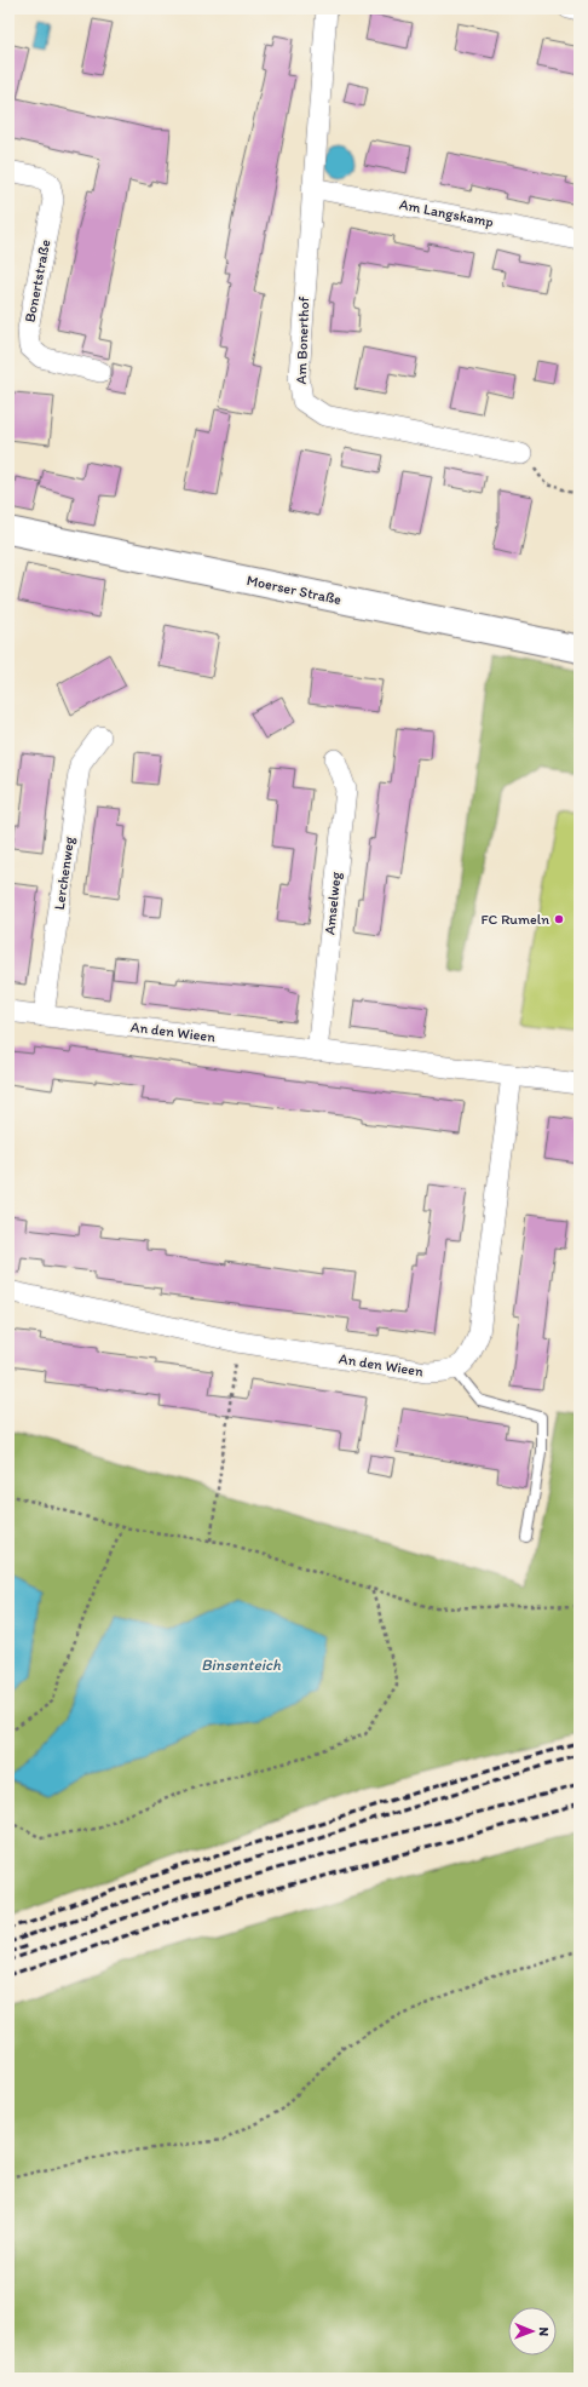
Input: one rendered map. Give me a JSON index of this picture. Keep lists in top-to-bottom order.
{
  "streets": {
    "main road": ["Moerser Straße"],
    "street": [
      "Am Langskamp",
      "Bonertstraße",
      "Am Bonerthof",
      "Lerchenweg",
      "Amselweg",
      "An den Wieen"
    ]
  },
  "crossings": [
    ["Am Langskamp", "Am Bonerthof"],
    ["Lerchenweg", "An den Wieen"],
    ["Amselweg", "An den Wieen"]
  ],
  "water": ["Binsenteich"],
  "places": ["FC Rumeln"],
  "north": "right"
}
